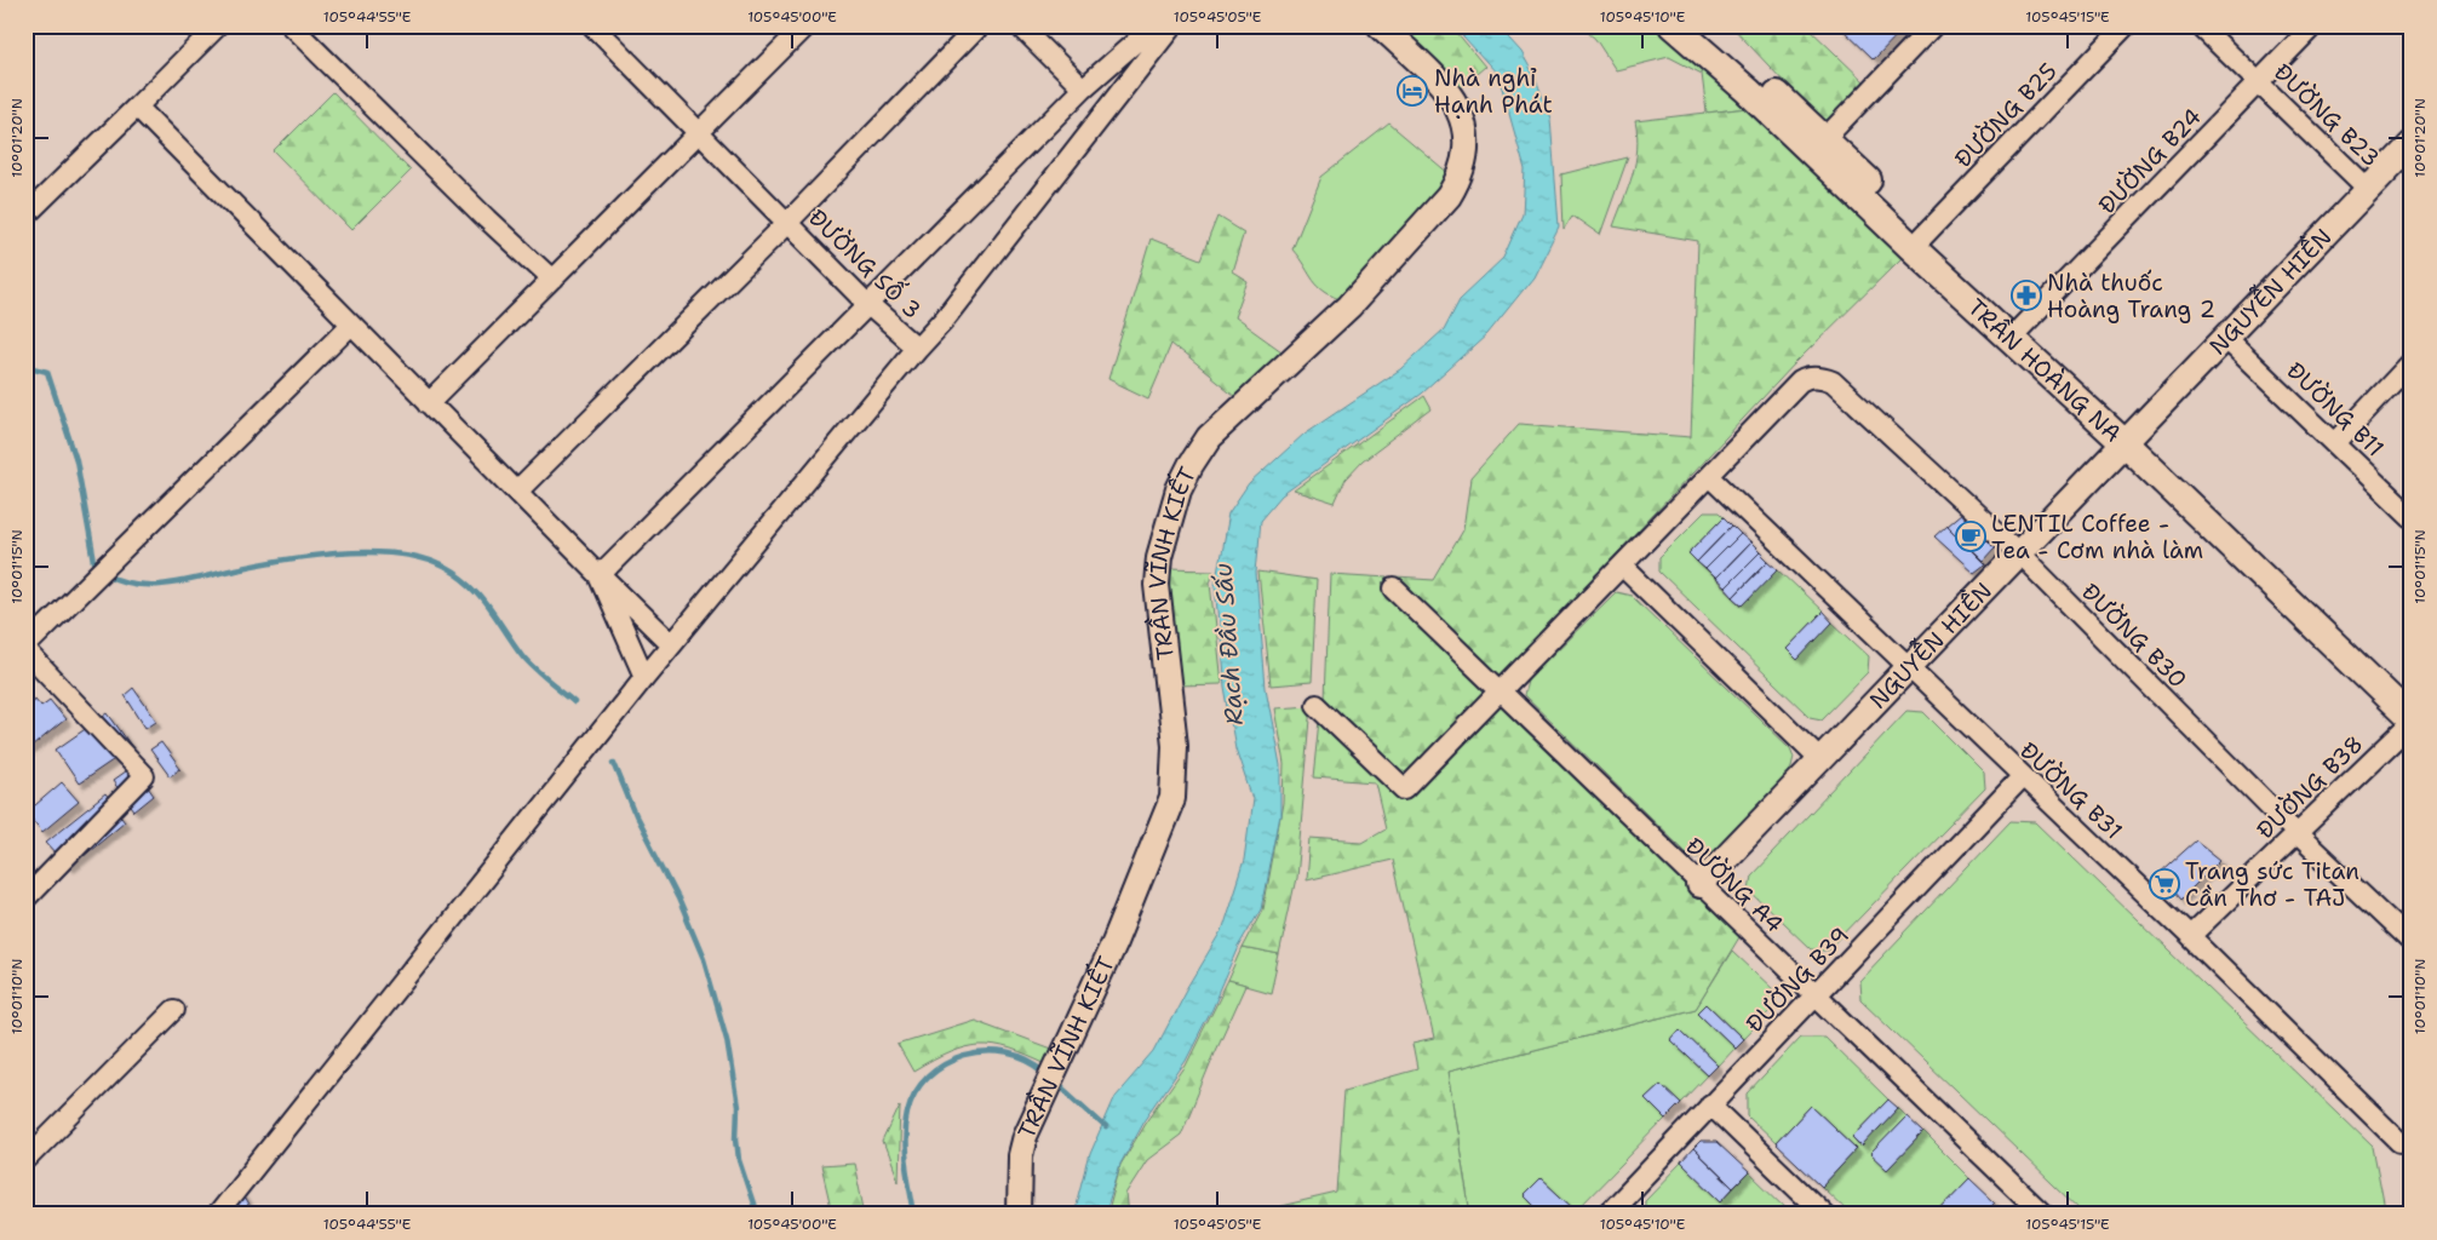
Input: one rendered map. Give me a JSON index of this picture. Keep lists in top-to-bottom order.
{
  "streets": {
    "main road": ["TRẦN HOÀNG NA"],
    "street": [
      "ĐƯỜNG B25",
      "ĐƯỜNG B23",
      "ĐƯỜNG B24",
      "ĐƯỜNG SỐ 3",
      "NGUYỄN HIỀN",
      "ĐƯỜNG B11",
      "TRẦN VĨNH KIẾT",
      "ĐƯỜNG B30",
      "ĐƯỜNG B38",
      "ĐƯỜNG B31",
      "ĐƯỜNG A4",
      "ĐƯỜNG B39"
    ]
  },
  "crossings": [
    ["ĐƯỜNG B25", "TRẦN HOÀNG NA"],
    ["ĐƯỜNG B23", "ĐƯỜNG B24"],
    ["ĐƯỜNG B23", "NGUYỄN HIỀN"],
    ["ĐƯỜNG B24", "TRẦN HOÀNG NA"],
    ["NGUYỄN HIỀN", "TRẦN HOÀNG NA"],
    ["NGUYỄN HIỀN", "ĐƯỜNG B11"],
    ["NGUYỄN HIỀN", "ĐƯỜNG B30"],
    ["NGUYỄN HIỀN", "ĐƯỜNG B31"],
    ["NGUYỄN HIỀN", "ĐƯỜNG A4"],
    ["TRẦN HOÀNG NA", "ĐƯỜNG B38"],
    ["ĐƯỜNG B30", "ĐƯỜNG B38"],
    ["ĐƯỜNG B30", "ĐƯỜNG B31"],
    ["ĐƯỜNG B38", "ĐƯỜNG B31"],
    ["ĐƯỜNG B31", "ĐƯỜNG B39"],
    ["ĐƯỜNG A4", "ĐƯỜNG B39"]
  ],
  "water": ["Rạch Đầu Sấu"],
  "places": {
    "hotel": ["Nhà nghỉ Hạnh Phát"],
    "pharmacy": ["Nhà thuốc Hoàng Trang 2"],
    "cafe": ["LENTIL Coffee - Tea - Cơm nhà làm"],
    "supermarket": ["Trang sức Titan Cần Thơ - TAJ"]
  },
  "coordinates": [
    "105°44'55\"E",
    "105°45'00\"E",
    "105°45'05\"E",
    "105°45'10\"E",
    "105°45'15\"E",
    "10°01'20\"N",
    "10°01'15\"N",
    "10°01'10\"N"
  ]
}
